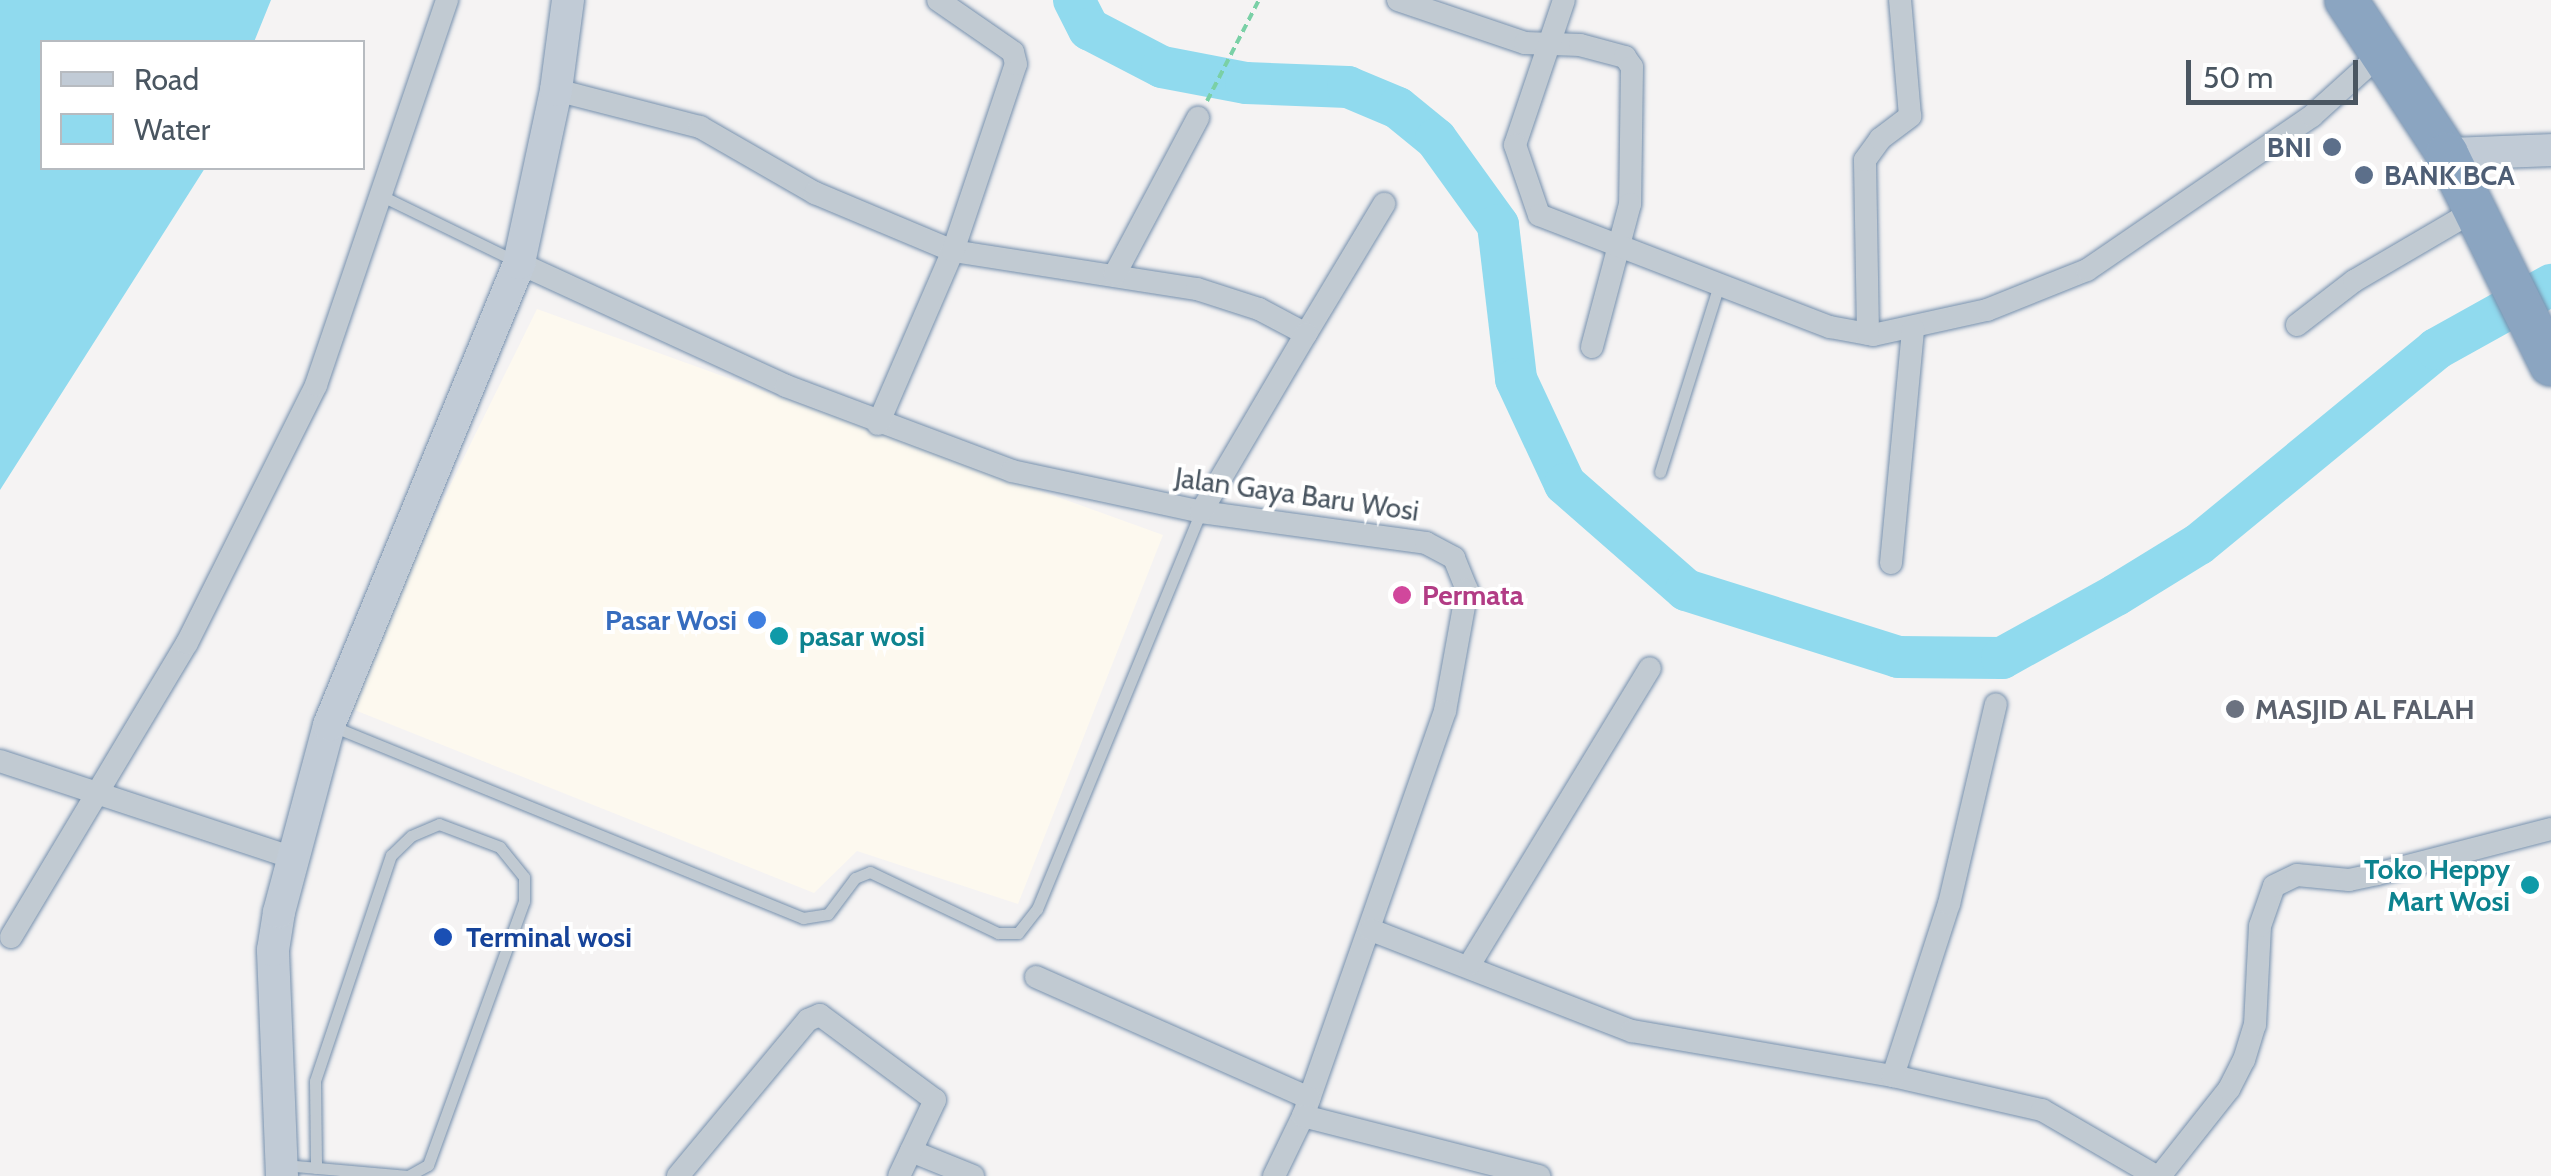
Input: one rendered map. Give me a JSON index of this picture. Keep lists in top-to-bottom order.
{
  "streets": {
    "street": ["Jalan Gaya Baru Wosi"]
  },
  "places": [
    "BNI",
    "BANK BCA",
    "Permata",
    "Pasar Wosi",
    "pasar wosi",
    "MASJID AL FALAH",
    "Toko Heppy Mart Wosi",
    "Terminal wosi"
  ],
  "legend": ["Road", "Water"],
  "scale_bar": "50 m"
}
